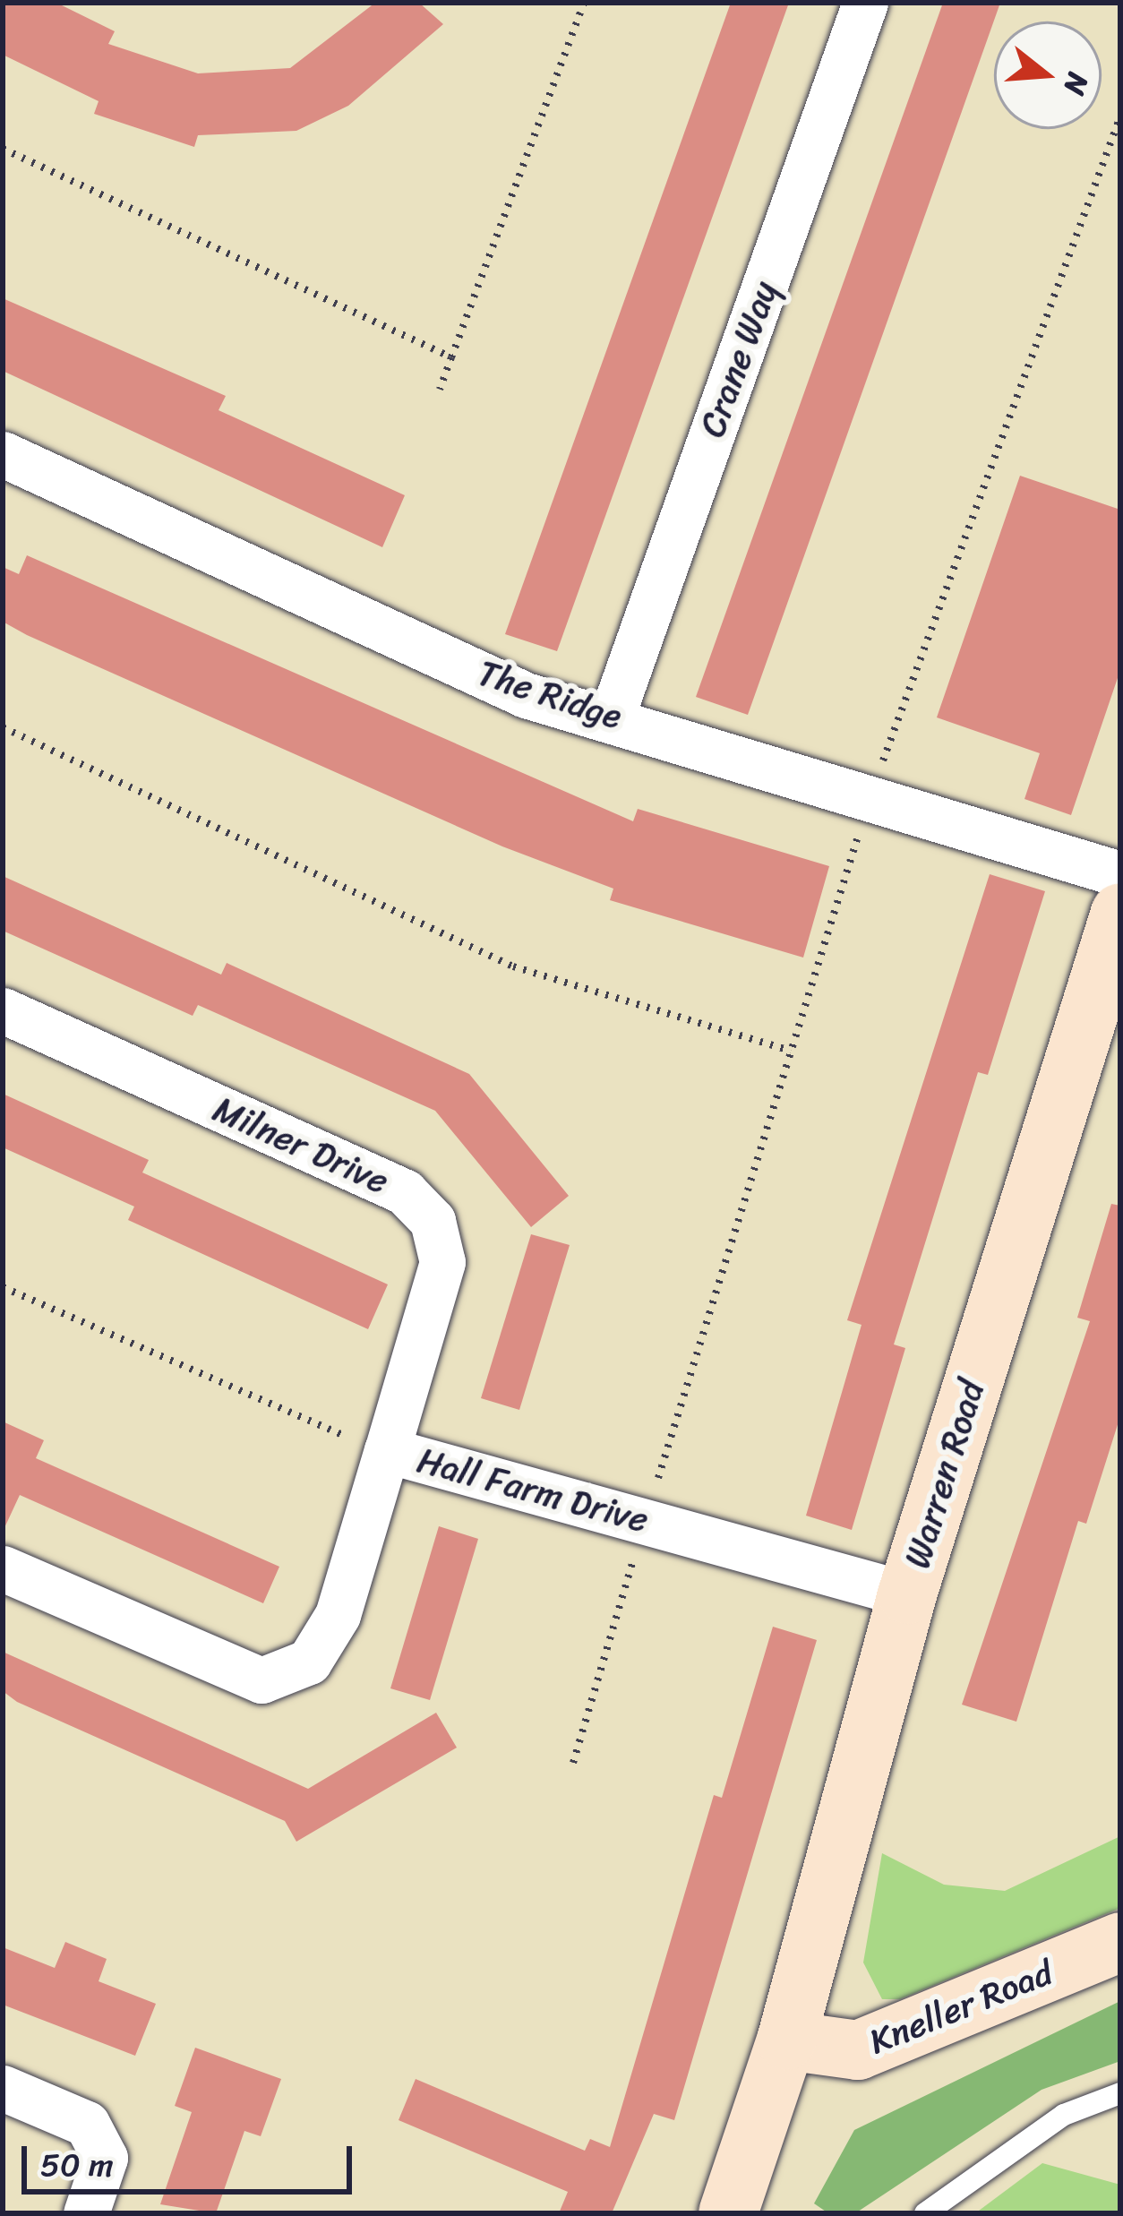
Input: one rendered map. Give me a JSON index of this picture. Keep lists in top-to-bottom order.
{
  "streets": {
    "street": [
      "Crane Way",
      "The Ridge",
      "Milner Drive",
      "Warren Road",
      "Hall Farm Drive",
      "Kneller Road"
    ]
  },
  "crossings": [
    ["Crane Way", "The Ridge"],
    ["Milner Drive", "Hall Farm Drive"],
    ["Warren Road", "Hall Farm Drive"],
    ["Warren Road", "Kneller Road"]
  ],
  "scale_bar": "50 m",
  "north": "right"
}
